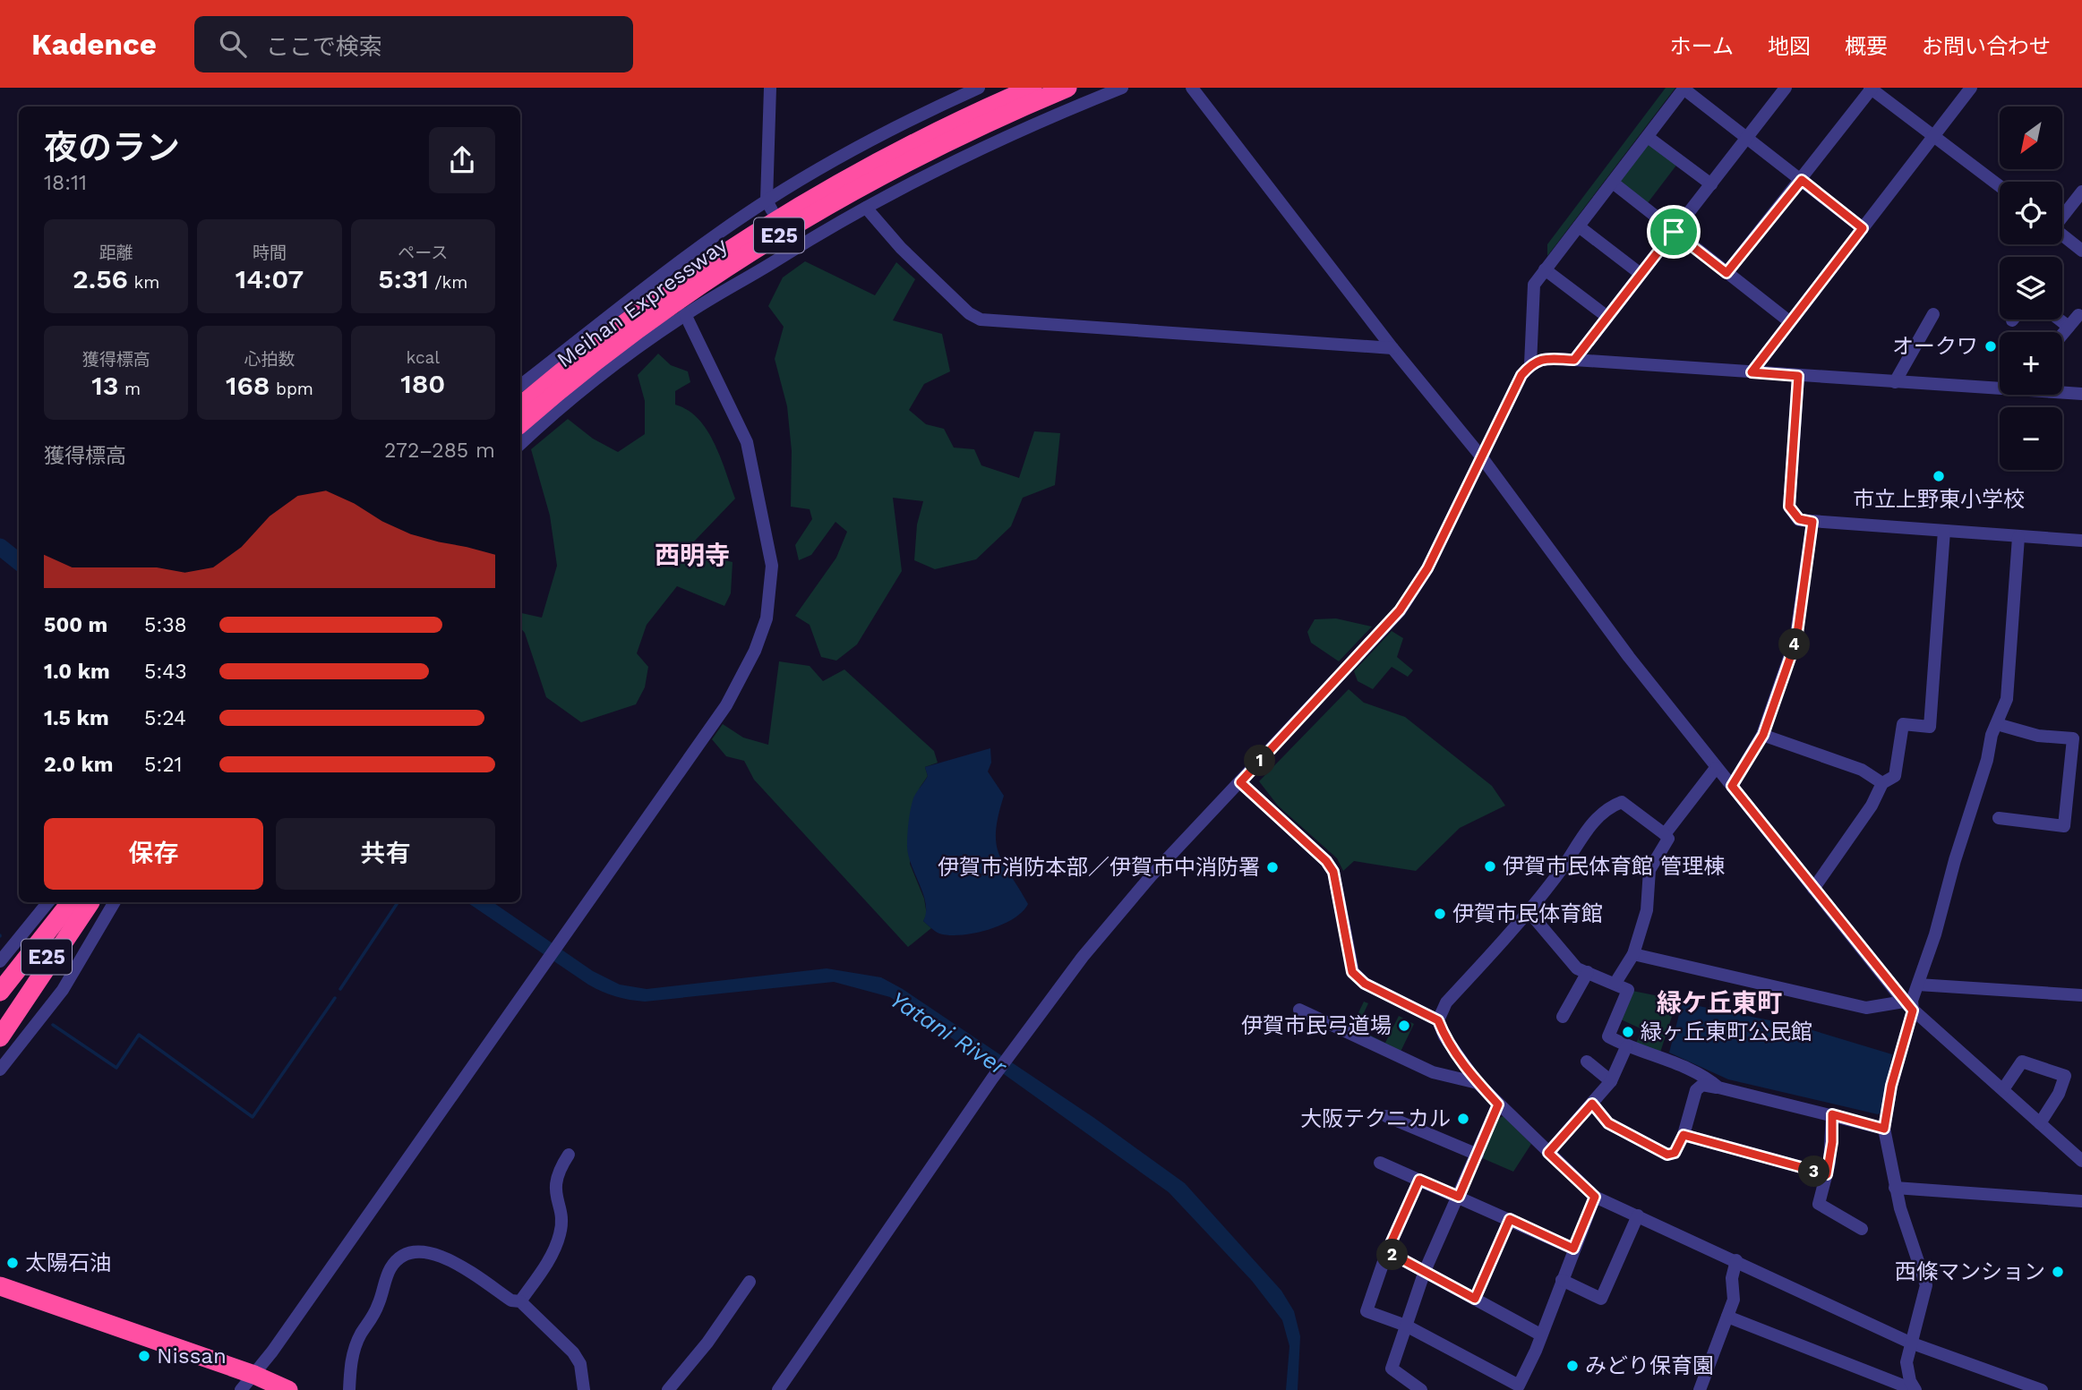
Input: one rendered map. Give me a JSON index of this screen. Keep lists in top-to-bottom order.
{
  "streets": {
    "highway": ["E25", "Meihan Expressway"]
  },
  "districts": ["西明寺", "緑ケ丘東町"],
  "water": ["Yatani River"],
  "places": [
    "オークワ",
    "市立上野東小学校",
    "伊賀市民体育館 管理棟",
    "伊賀市消防本部／伊賀市中消防署",
    "伊賀市民体育館",
    "伊賀市民弓道場",
    "緑ヶ丘東町公民館",
    "大阪テクニカル",
    "太陽石油",
    "西條マンション",
    "Nissan",
    "みどり保育園"
  ],
  "north": "bottom left",
  "page": {
    "header": "Kadence",
    "search": "ここで検索",
    "nav": [
      "ホーム",
      "地図",
      "概要",
      "お問い合わせ"
    ],
    "map_buttons": ["+", "−"],
    "heading": ["夜のラン", "18:11"],
    "stats": [
      ["距離", "2.56 km"],
      ["時間", "14:07"],
      ["ペース", "5:31 /km"],
      ["獲得標高", "13 m"],
      ["心拍数", "168 bpm"],
      ["kcal", "180"]
    ],
    "chart": ["獲得標高", "272–285 m"],
    "list": [
      {
        "name": "500 m",
        "note": "5:38"
      },
      {
        "name": "1.0 km",
        "note": "5:43"
      },
      {
        "name": "1.5 km",
        "note": "5:24"
      },
      {
        "name": "2.0 km",
        "note": "5:21"
      }
    ],
    "pins": [
      "4",
      "1",
      "3",
      "2"
    ],
    "buttons": ["保存", "共有"]
  }
}
